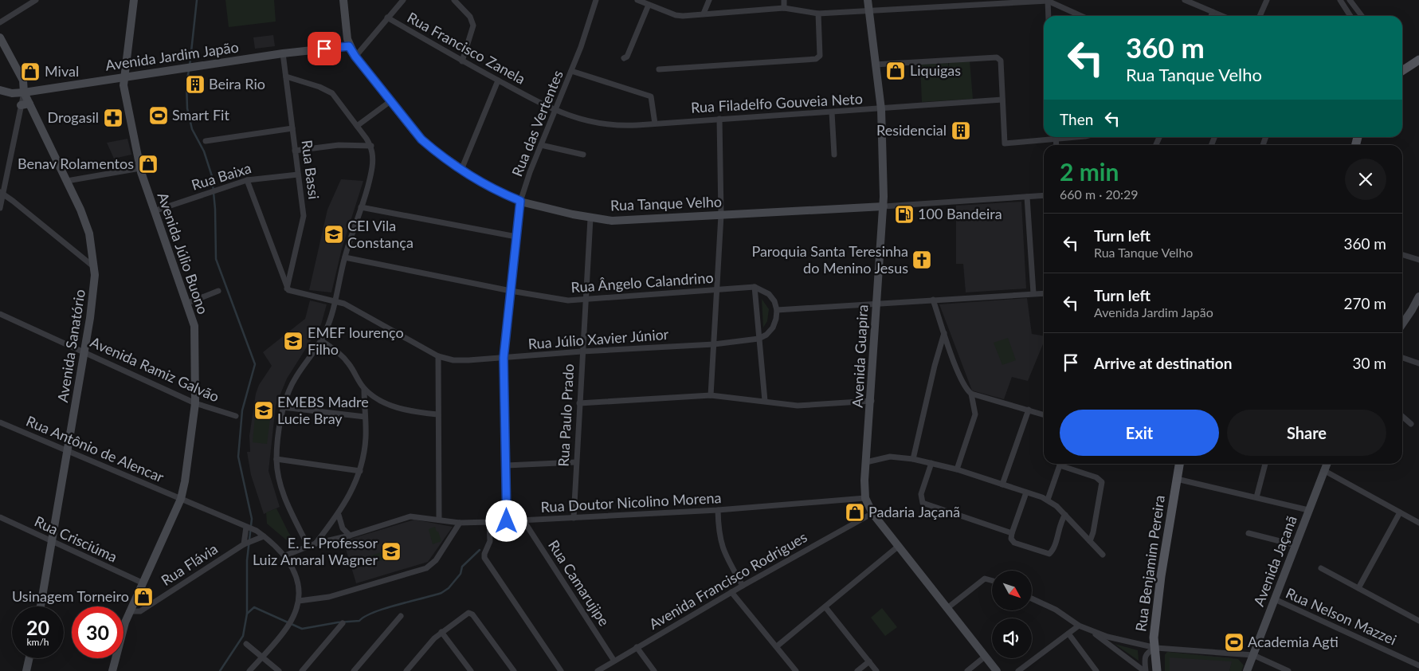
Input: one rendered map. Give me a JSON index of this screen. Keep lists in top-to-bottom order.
{
  "streets": {
    "main road": ["Rua Benjamim Pereira"],
    "street": [
      "Rua Francisco Zanela",
      "Avenida Jardim Japão",
      "Rua Filadelfo Gouveia Neto",
      "Rua das Vertentes",
      "Rua Bassi",
      "Rua Baixa",
      "Rua Tanque Velho",
      "Avenida Júlio Buono",
      "Rua Ângelo Calandrino",
      "Rua Júlio Xavier Júnior",
      "Avenida Sanatório",
      "Avenida Guapira",
      "Avenida Ramiz Galvão",
      "Rua Paulo Prado",
      "Rua Antônio de Alencar",
      "Rua Doutor Nicolino Morena",
      "Rua Crisciúma",
      "Avenida Jaçanã",
      "Rua Flávia",
      "Avenida Francisco Rodrigues",
      "Rua Camarujipe",
      "Rua Nelson Mazzei"
    ]
  },
  "crossings": [
    ["Rua Francisco Zanela", "Rua Filadelfo Gouveia Neto"],
    ["Rua Francisco Zanela", "Rua das Vertentes"],
    ["Avenida Jardim Japão", "Rua Bassi"],
    ["Avenida Jardim Japão", "Rua Tanque Velho"],
    ["Avenida Jardim Japão", "Avenida Júlio Buono"],
    ["Avenida Jardim Japão", "Avenida Sanatório"],
    ["Rua Filadelfo Gouveia Neto", "Rua das Vertentes"],
    ["Rua Filadelfo Gouveia Neto", "Avenida Guapira"],
    ["Rua das Vertentes", "Rua Tanque Velho"],
    ["Rua das Vertentes", "Rua Ângelo Calandrino"],
    ["Rua das Vertentes", "Rua Júlio Xavier Júnior"],
    ["Rua das Vertentes", "Rua Doutor Nicolino Morena"],
    ["Rua Bassi", "Rua Baixa"],
    ["Rua Bassi", "Rua Júlio Xavier Júnior"],
    ["Rua Baixa", "Avenida Júlio Buono"],
    ["Rua Tanque Velho", "Avenida Guapira"],
    ["Rua Tanque Velho", "Rua Paulo Prado"],
    ["Avenida Júlio Buono", "Avenida Ramiz Galvão"],
    ["Avenida Júlio Buono", "Rua Antônio de Alencar"],
    ["Avenida Júlio Buono", "Rua Crisciúma"],
    ["Avenida Júlio Buono", "Rua Flávia"],
    ["Rua Ângelo Calandrino", "Rua Paulo Prado"],
    ["Rua Júlio Xavier Júnior", "Rua Paulo Prado"],
    ["Avenida Sanatório", "Avenida Ramiz Galvão"],
    ["Avenida Sanatório", "Rua Antônio de Alencar"],
    ["Avenida Sanatório", "Rua Crisciúma"],
    ["Avenida Guapira", "Rua Doutor Nicolino Morena"],
    ["Avenida Guapira", "Avenida Francisco Rodrigues"],
    ["Rua Paulo Prado", "Rua Doutor Nicolino Morena"],
    ["Rua Antônio de Alencar", "Rua Doutor Nicolino Morena"],
    ["Rua Antônio de Alencar", "Rua Flávia"],
    ["Rua Doutor Nicolino Morena", "Rua Camarujipe"],
    ["Avenida Jaçanã", "Rua Nelson Mazzei"],
    ["Avenida Francisco Rodrigues", "Rua Camarujipe"]
  ],
  "places": {
    "shop": [
      "Liquigas",
      "Mival",
      "Benav Rolamentos",
      "Padaria Jaçanã",
      "Usinagem Torneiro"
    ],
    "building": ["Beira Rio", "Residencial"],
    "sports": ["Smart Fit", "Academia Agti"],
    "pharmacy": ["Drogasil"],
    "fuel station": ["100 Bandeira"],
    "school or university": [
      "CEI Vila Constança",
      "EMEF lourenço Filho",
      "EMEBS Madre Lucie Bray",
      "E. E. Professor Luiz Amaral Wagner"
    ],
    "church": ["Paroquia Santa Teresinha do Menino Jesus"]
  },
  "north": "bottom right",
  "page": {
    "turn": ["360 m", "Rua Tanque Velho"],
    "then": "Then",
    "heading": ["2 min", "660 m · 20:29"],
    "list": [
      {
        "name": "Turn left",
        "note": "Rua Tanque Velho",
        "value": "360 m"
      },
      {
        "name": "Turn left",
        "note": "Avenida Jardim Japão",
        "value": "270 m"
      },
      {
        "name": "Arrive at destination",
        "value": "30 m"
      }
    ],
    "buttons": ["Exit", "Share"],
    "speed": "20 km/h",
    "limit": "30"
  }
}
